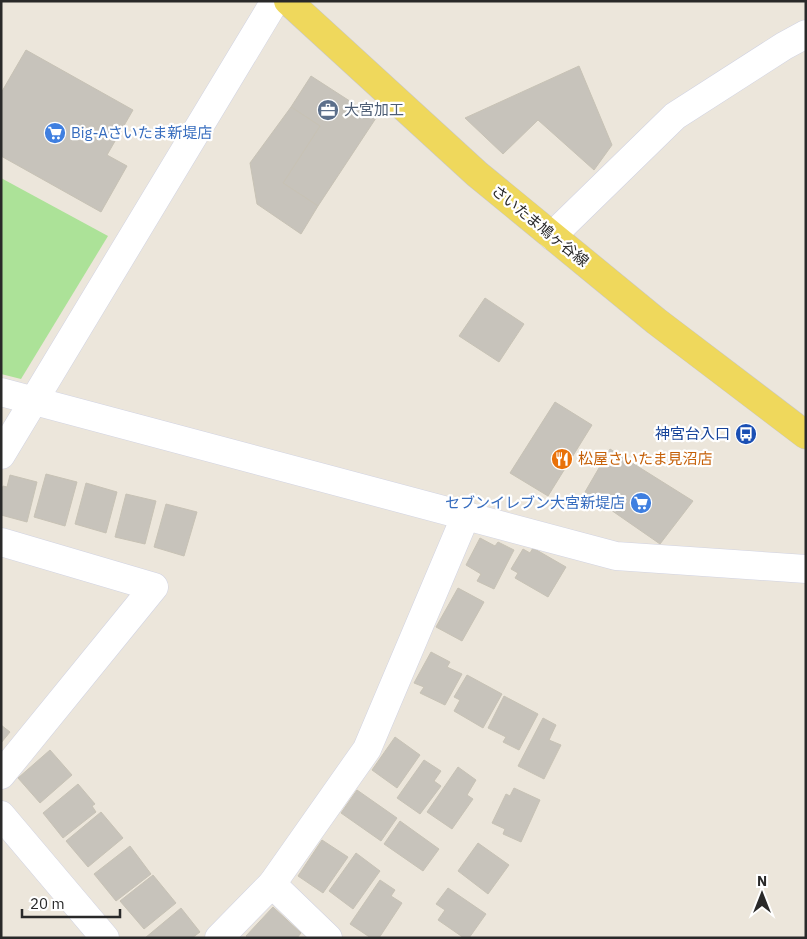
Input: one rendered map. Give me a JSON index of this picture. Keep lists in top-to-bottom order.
{
  "streets": {
    "main road": ["さいたま鳩ヶ谷線"]
  },
  "places": {
    "office": ["大宮加工"],
    "supermarket": ["Big-Aさいたま新堤店", "セブンイレブン大宮新堤店"],
    "bus stop": ["神宮台入口"],
    "restaurant": ["松屋さいたま見沼店"]
  },
  "scale_bar": "20 m",
  "north": "top"
}
